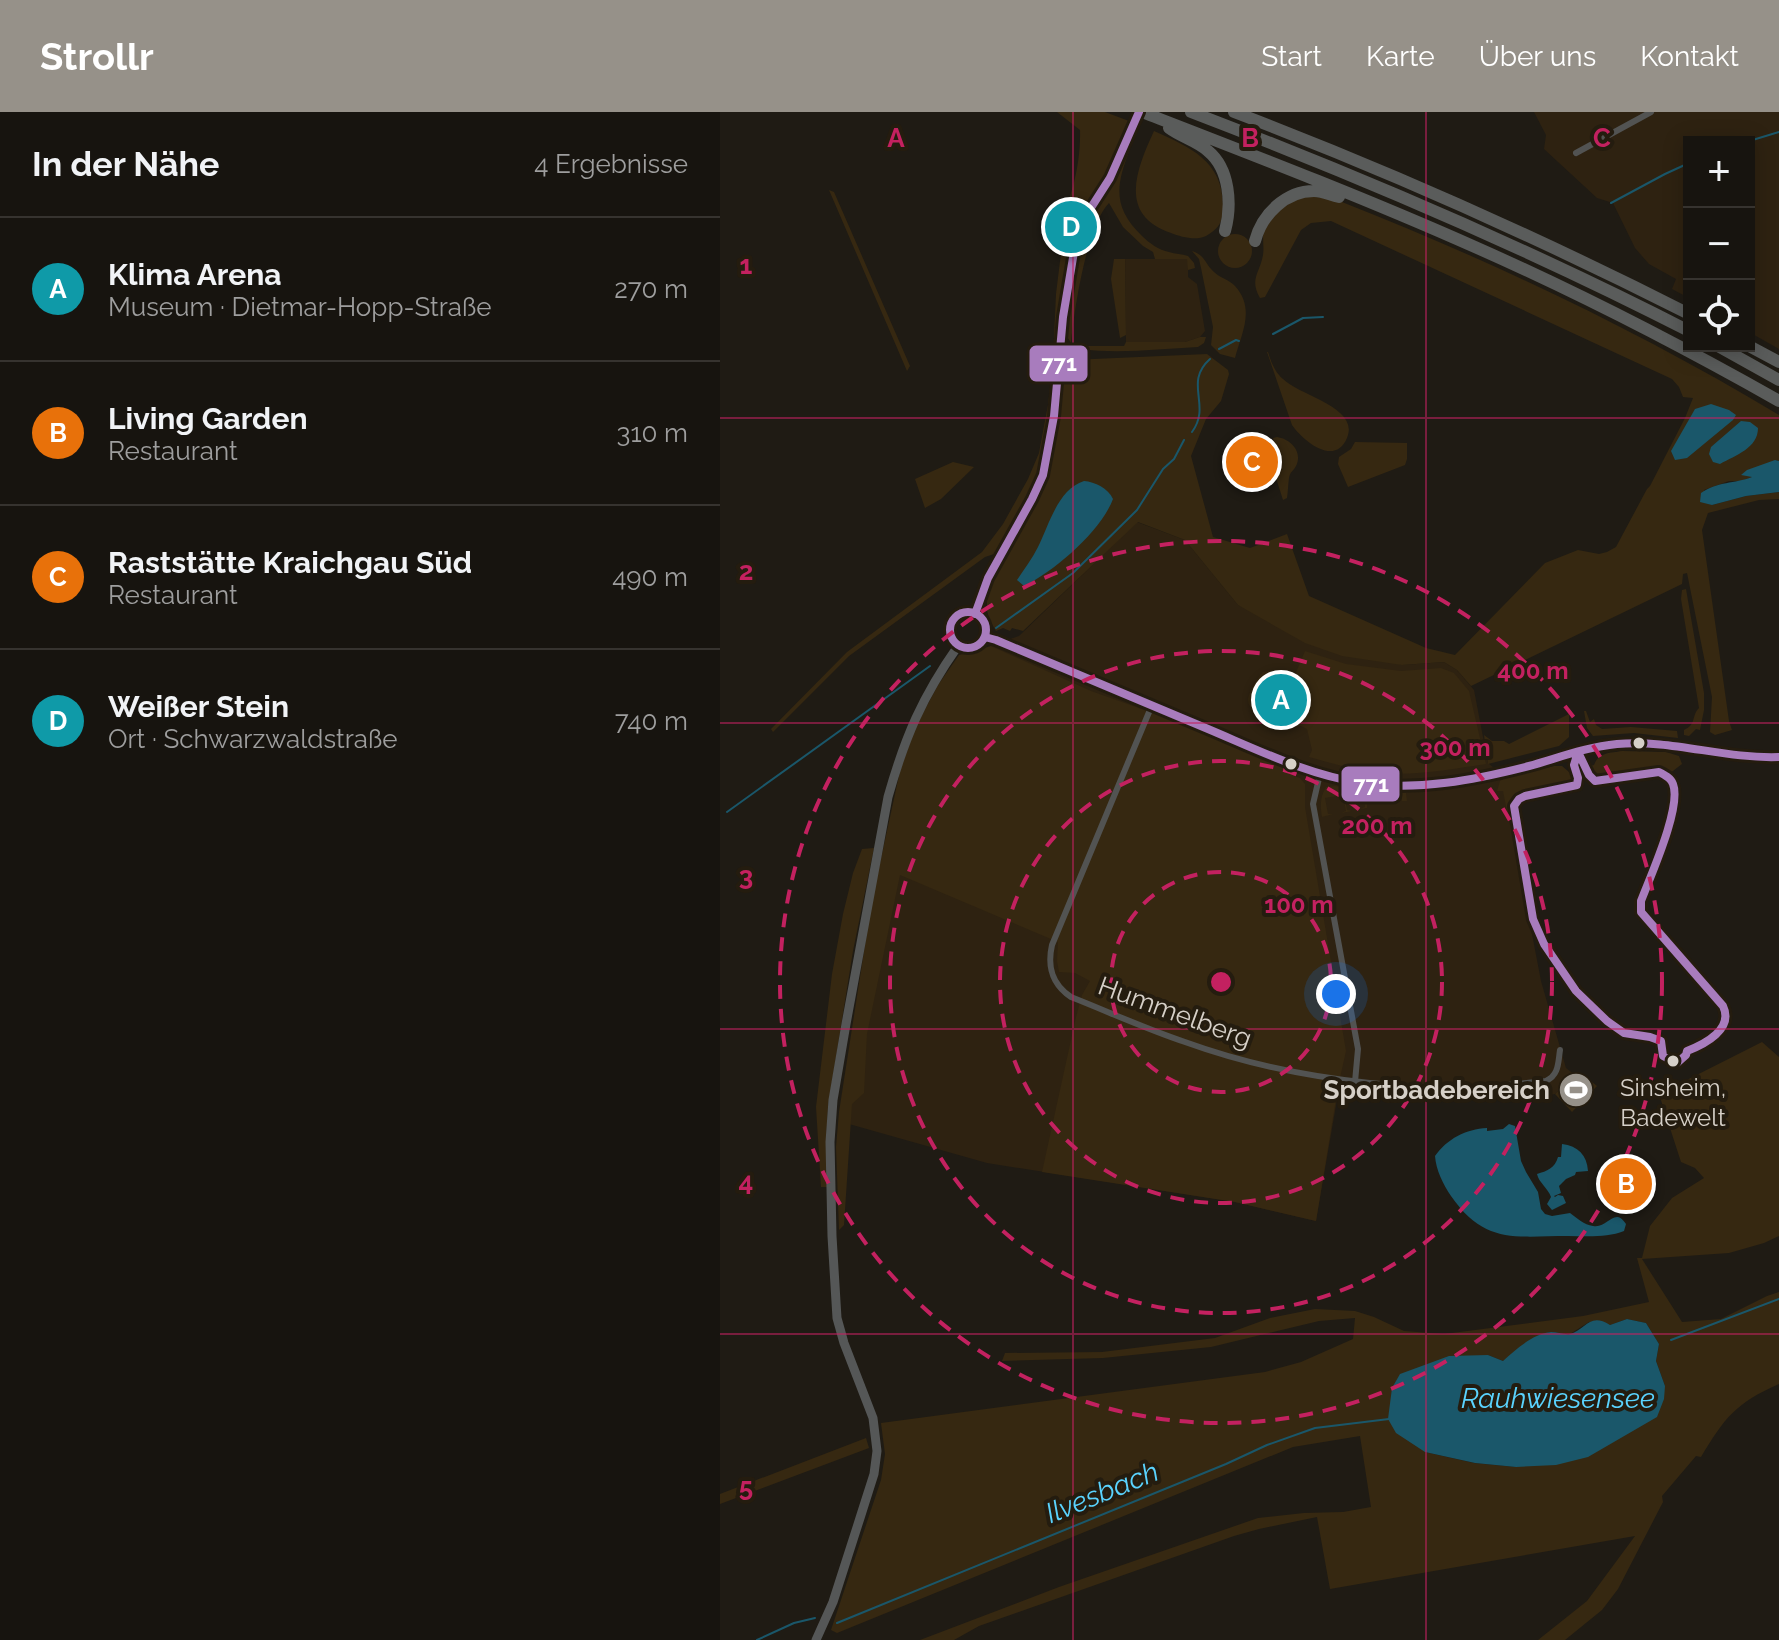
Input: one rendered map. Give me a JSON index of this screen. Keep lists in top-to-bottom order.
{
  "streets": {
    "street": ["Hummelberg"]
  },
  "water": ["Rauhwiesensee", "Ilvesbach"],
  "places": {
    "other": ["Sinsheim, Badewelt"],
    "sports": ["Sportbadebereich"]
  },
  "lines": ["transit line 771"],
  "page": {
    "header": "Strollr",
    "nav": [
      "Start",
      "Karte",
      "Über uns",
      "Kontakt"
    ],
    "heading": ["In der Nähe", "4 Ergebnisse"],
    "map_buttons": ["+", "−"],
    "pins": [
      "D",
      "C",
      "A",
      "B"
    ],
    "list": [
      {
        "mark": "A",
        "name": "Klima Arena",
        "note": "Museum · Dietmar-Hopp-Straße",
        "value": "270 m"
      },
      {
        "mark": "B",
        "name": "Living Garden",
        "note": "Restaurant",
        "value": "310 m"
      },
      {
        "mark": "C",
        "name": "Raststätte Kraichgau Süd",
        "note": "Restaurant",
        "value": "490 m"
      },
      {
        "mark": "D",
        "name": "Weißer Stein",
        "note": "Ort · Schwarzwaldstraße",
        "value": "740 m"
      }
    ]
  },
  "grid": {
    "columns": ["A", "B", "C"],
    "rows": [
      "1",
      "2",
      "3",
      "4",
      "5"
    ]
  },
  "rings": [
    "400 m",
    "300 m",
    "200 m",
    "100 m"
  ]
}
